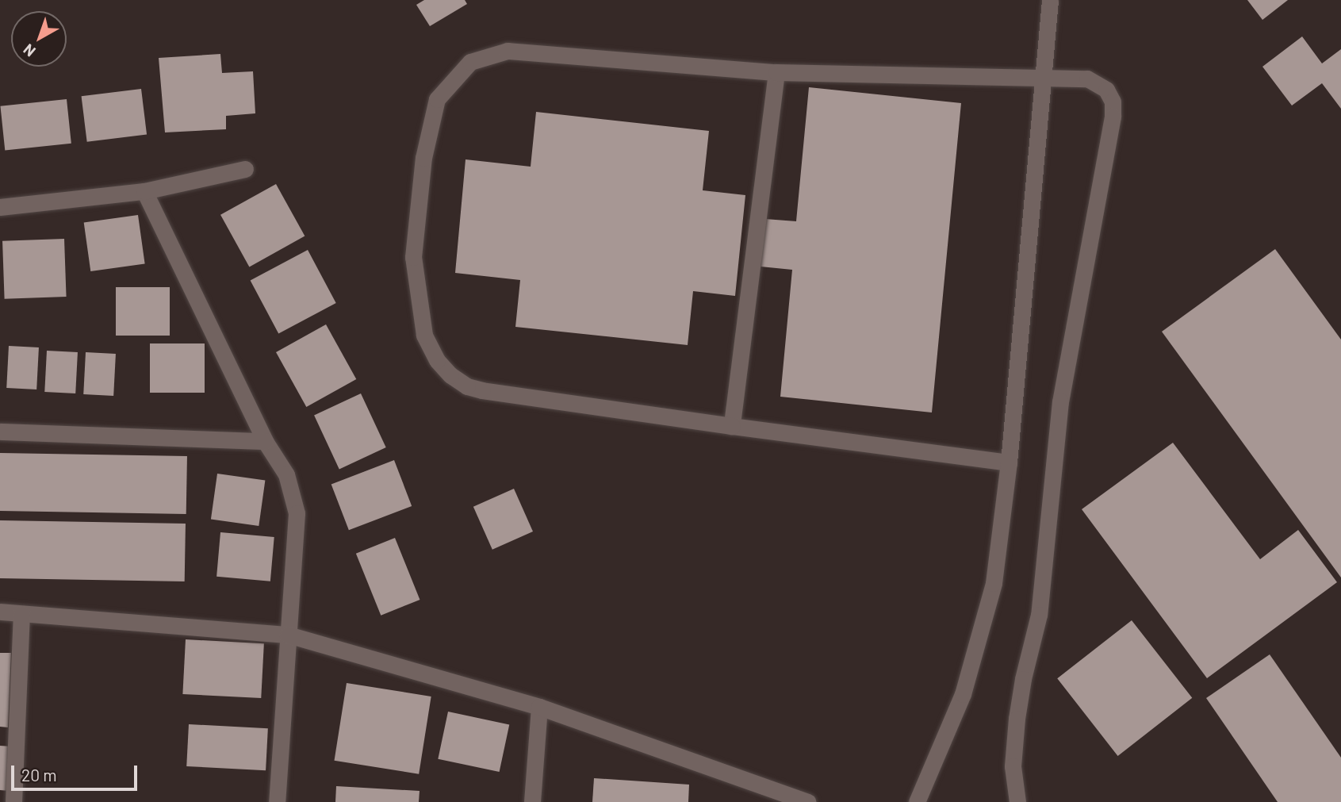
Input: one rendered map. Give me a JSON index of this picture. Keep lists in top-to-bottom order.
{
  "scale_bar": "20 m",
  "north": "bottom left"
}
